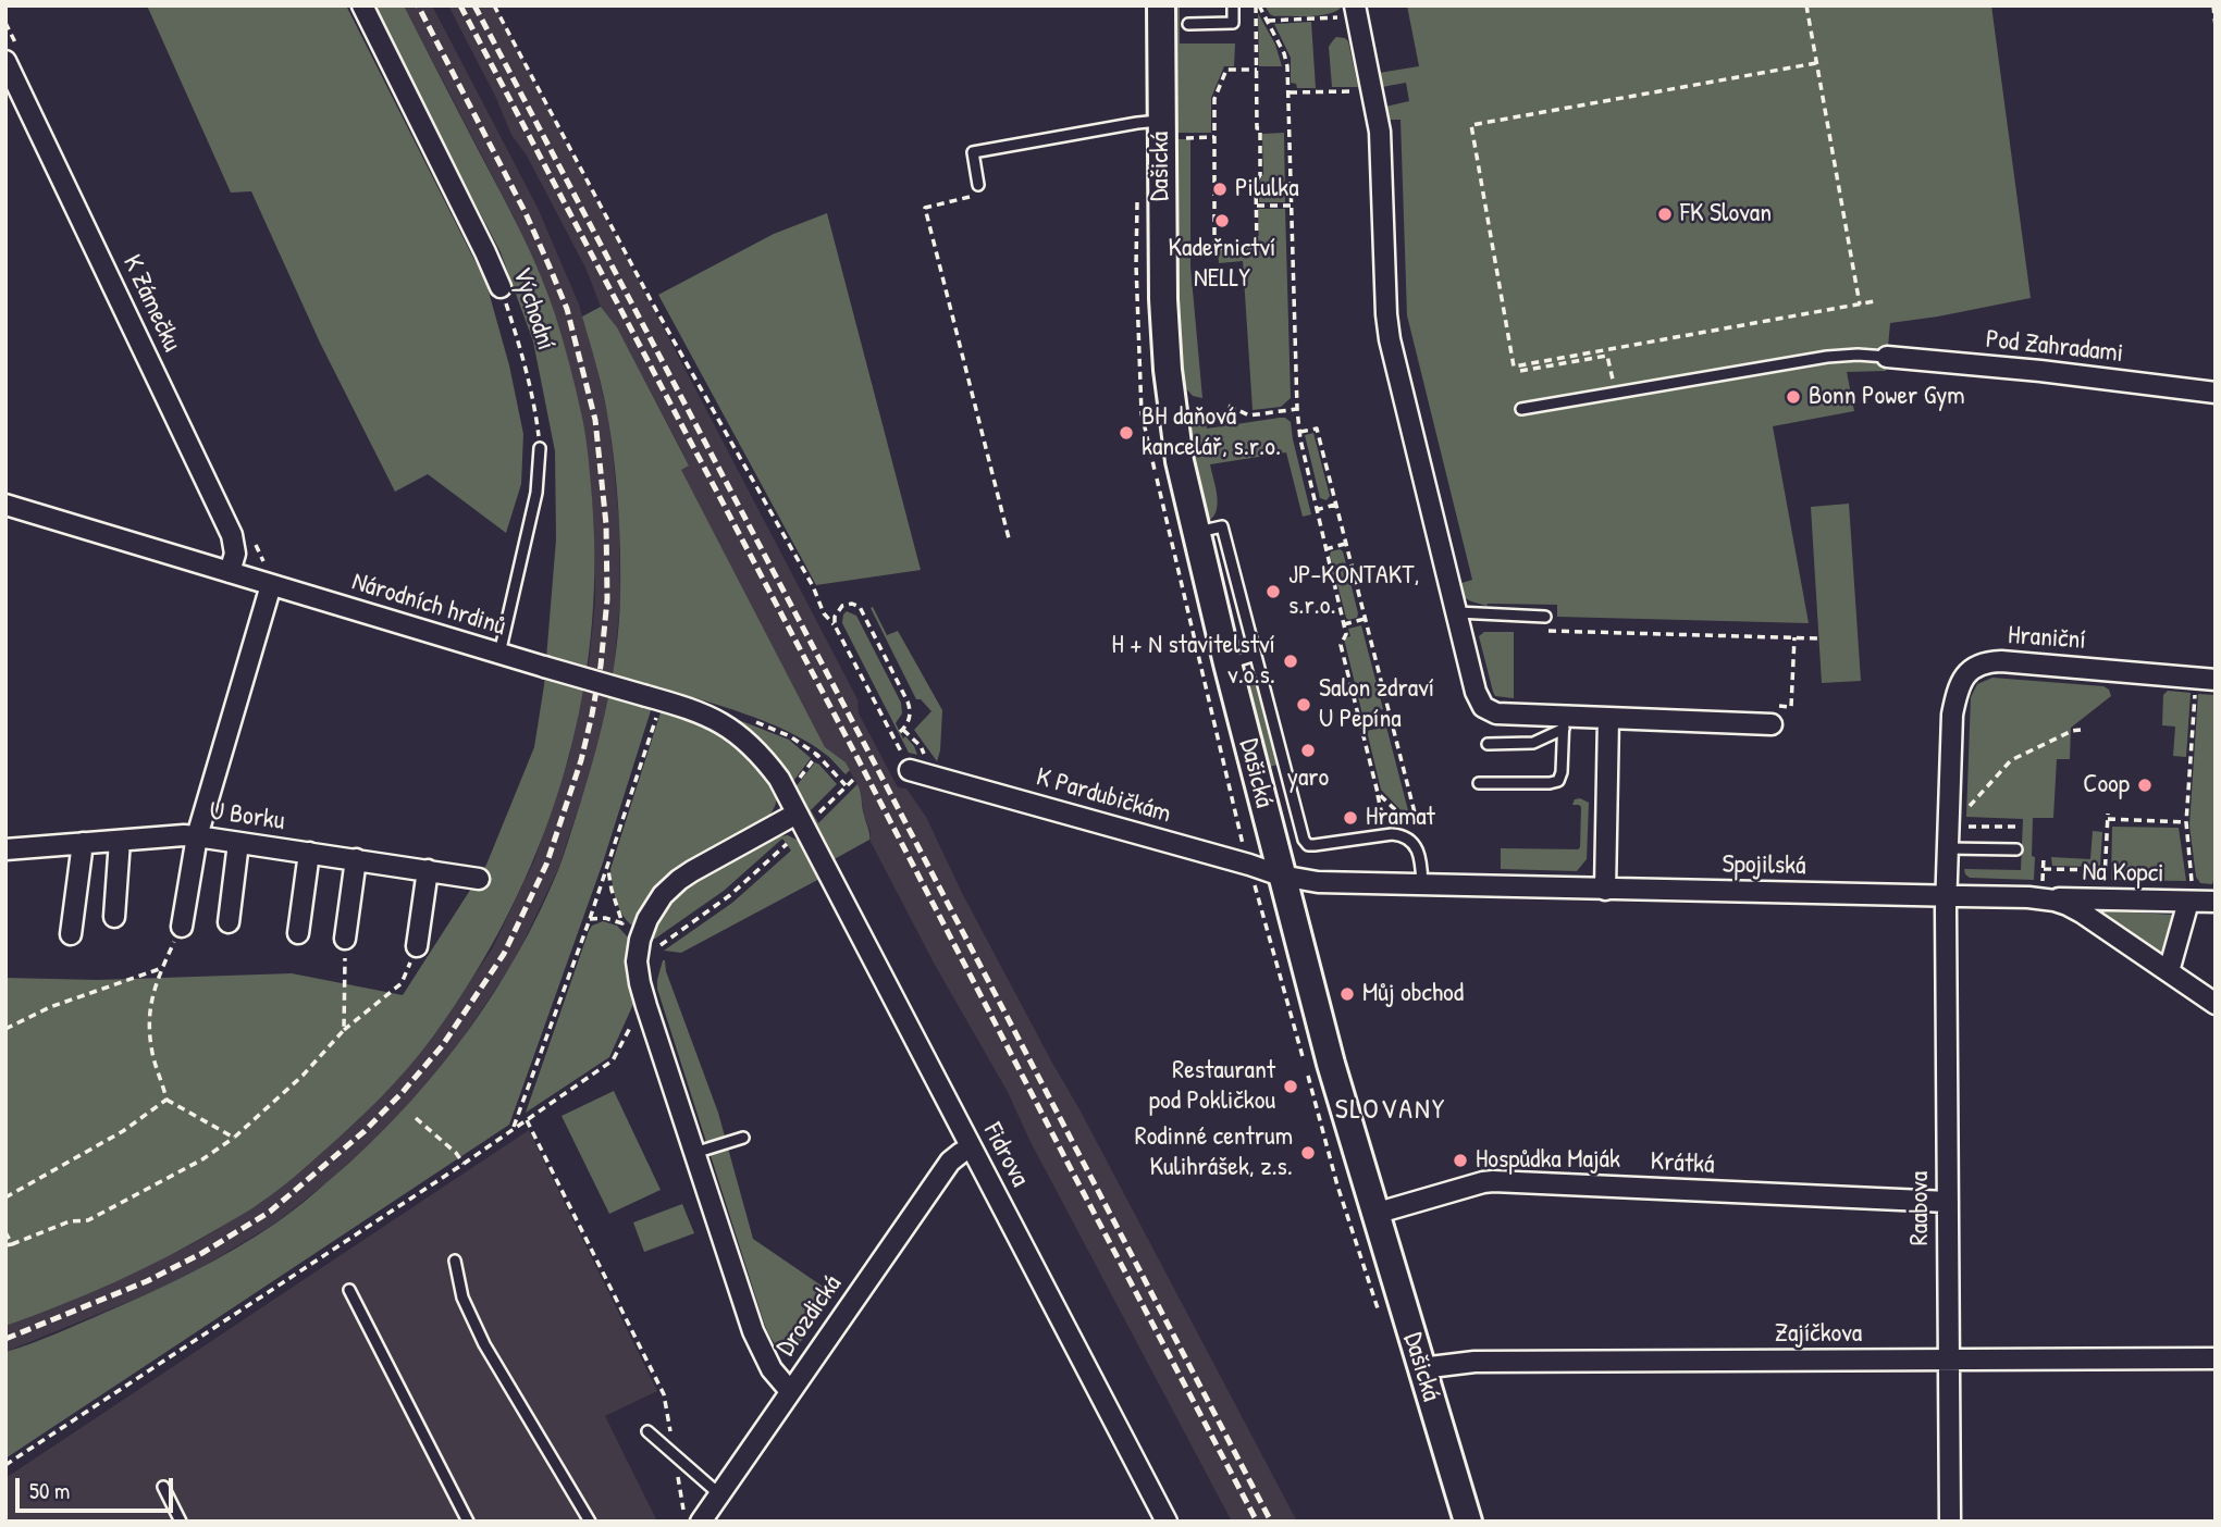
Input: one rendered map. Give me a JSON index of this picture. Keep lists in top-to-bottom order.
{
  "streets": {
    "main road": ["Dašická"],
    "street": [
      "K Zámečku",
      "Východní",
      "Pod Zahradami",
      "Národních hrdinů",
      "Hraniční",
      "K Pardubičkám",
      "U Borku",
      "Spojilská",
      "Na Kopci",
      "Fidrova",
      "Krátká",
      "Raabova",
      "Drozdická",
      "Zajíčkova"
    ]
  },
  "crossings": [
    ["Dašická", "K Pardubičkám"],
    ["Dašická", "Spojilská"],
    ["Dašická", "Krátká"],
    ["Dašická", "Zajíčkova"],
    ["K Zámečku", "Národních hrdinů"],
    ["Národních hrdinů", "Fidrova"],
    ["Hraniční", "Spojilská"],
    ["Hraniční", "Raabova"],
    ["K Pardubičkám", "Spojilská"],
    ["Spojilská", "Na Kopci"],
    ["Spojilská", "Raabova"],
    ["Fidrova", "Drozdická"],
    ["Krátká", "Raabova"],
    ["Raabova", "Zajíčkova"]
  ],
  "districts": ["SLOVANY"],
  "places": [
    "Pilulka",
    "FK Slovan",
    "Kadeřnictví NELLY",
    "Bonn Power Gym",
    "BH daňová kancelář, s.r.o.",
    "JP-KONTAKT, s.r.o.",
    "H + N stavitelství v.o.s.",
    "Salon zdraví U Pepína",
    "yaro",
    "Coop",
    "Hramat",
    "Můj obchod",
    "Restaurant pod Pokličkou",
    "Rodinné centrum Kulihrášek, z.s.",
    "Hospůdka Maják"
  ],
  "scale_bar": "50 m"
}
